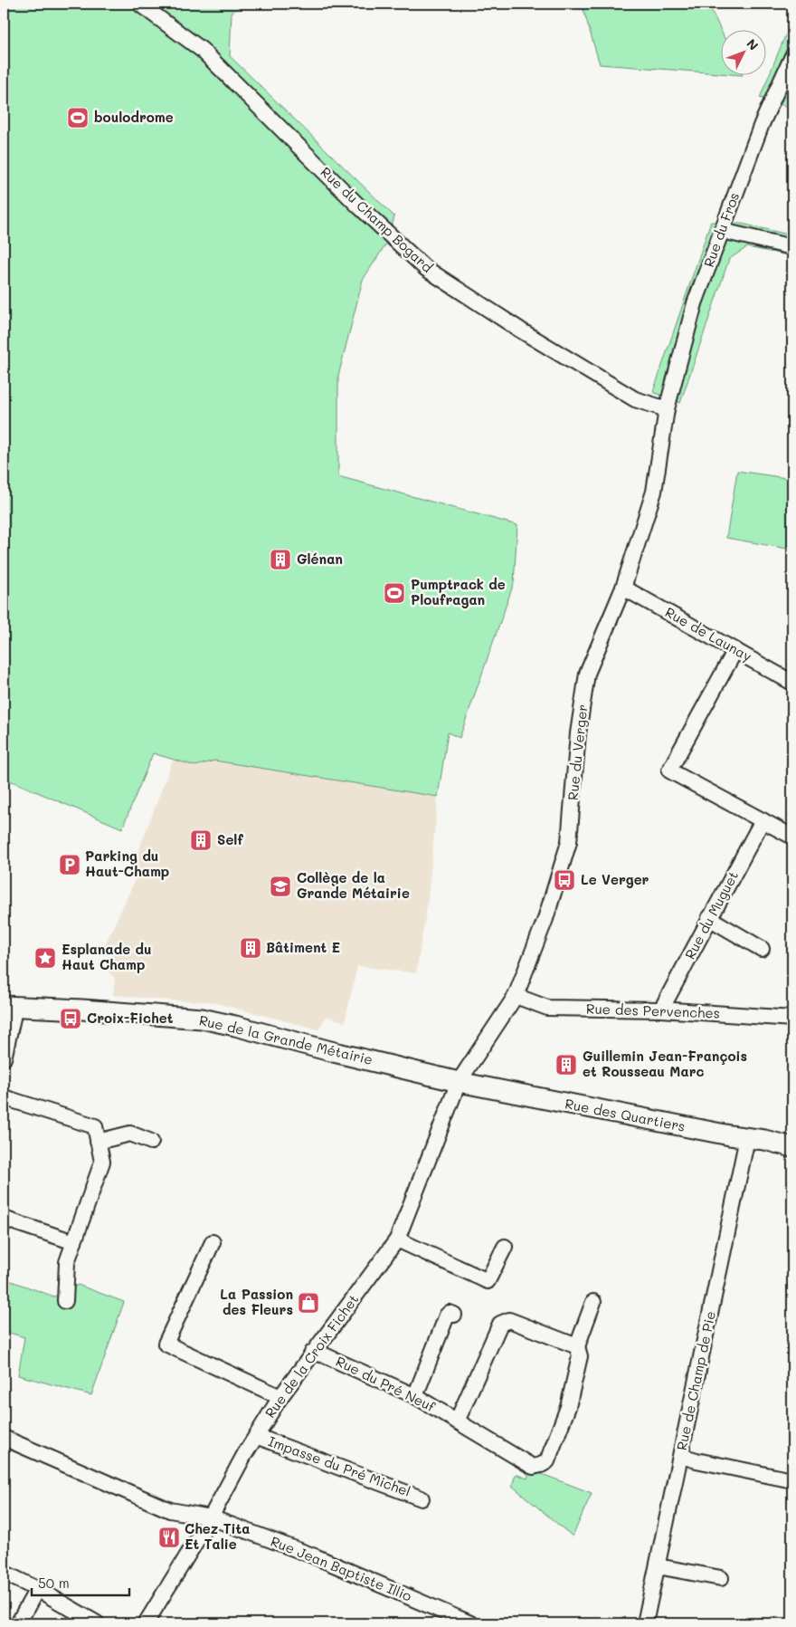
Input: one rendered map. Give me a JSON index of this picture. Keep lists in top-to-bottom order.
{
  "streets": {
    "main road": ["Rue de la Grande Métairie", "Rue des Quartiers"],
    "street": [
      "Rue du Champ Bogard",
      "Rue du Fros",
      "Rue de Launay",
      "Rue du Verger",
      "Rue du Muguet",
      "Rue des Pervenches",
      "Rue de la Croix Fichet",
      "Rue de Champ de Pie",
      "Rue du Pré Neuf",
      "Impasse du Pré Michel",
      "Rue Jean Baptiste Illio"
    ]
  },
  "crossings": [
    ["Rue du Champ Bogard", "Rue du Fros"],
    ["Rue du Champ Bogard", "Rue du Verger"],
    ["Rue du Fros", "Rue du Verger"],
    ["Rue de Launay", "Rue du Verger"],
    ["Rue du Verger", "Rue des Pervenches"],
    ["Rue du Verger", "Rue de la Grande Métairie"],
    ["Rue du Verger", "Rue des Quartiers"],
    ["Rue du Verger", "Rue de la Croix Fichet"],
    ["Rue du Muguet", "Rue des Pervenches"],
    ["Rue de la Grande Métairie", "Rue des Quartiers"],
    ["Rue de la Grande Métairie", "Rue de la Croix Fichet"],
    ["Rue des Quartiers", "Rue de la Croix Fichet"],
    ["Rue des Quartiers", "Rue de Champ de Pie"],
    ["Rue de la Croix Fichet", "Rue du Pré Neuf"],
    ["Rue de la Croix Fichet", "Impasse du Pré Michel"],
    ["Rue de la Croix Fichet", "Rue Jean Baptiste Illio"]
  ],
  "places": {
    "sports": ["boulodrome", "Pumptrack de Ploufragan"],
    "building": [
      "Glénan",
      "Self",
      "Bâtiment E",
      "Guillemin Jean-François et Rousseau Marc"
    ],
    "parking": ["Parking du Haut-Champ"],
    "bus stop": ["Le Verger", "Croix-Fichet"],
    "school or university": ["Collège de la Grande Métairie"],
    "place": ["Esplanade du Haut Champ"],
    "shop": ["La Passion des Fleurs"],
    "restaurant": ["Chez Tita Et Talie"]
  },
  "scale_bar": "50 m",
  "north": "top right"
}
